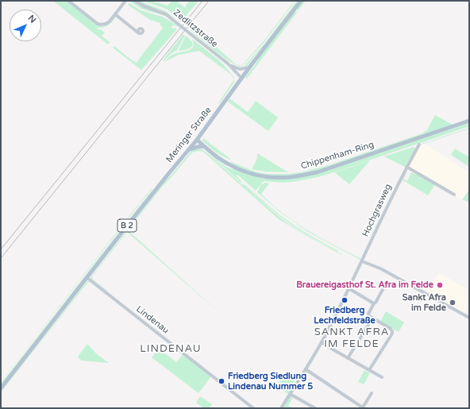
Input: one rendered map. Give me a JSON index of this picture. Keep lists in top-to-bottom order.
{
  "streets": {
    "main road": ["Meringer Straße", "Chippenham-Ring", "B 2"],
    "street": ["Zedlitzstraße", "Hochgrasweg", "Lindenau"]
  },
  "crossings": [
    ["Zedlitzstraße", "Meringer Straße"],
    ["Meringer Straße", "Chippenham-Ring"],
    ["Meringer Straße", "B 2"],
    ["Meringer Straße", "Lindenau"],
    ["B 2", "Lindenau"]
  ],
  "districts": ["SANKT AFRA IM FELDE", "LINDENAU"],
  "places": [
    "Brauereigasthof St. Afra im Felde",
    "Friedberg Lechfeldstraße",
    "Sankt Afra im Felde",
    "Friedberg Siedlung Lindenau Nummer 5"
  ],
  "north": "top right"
}
